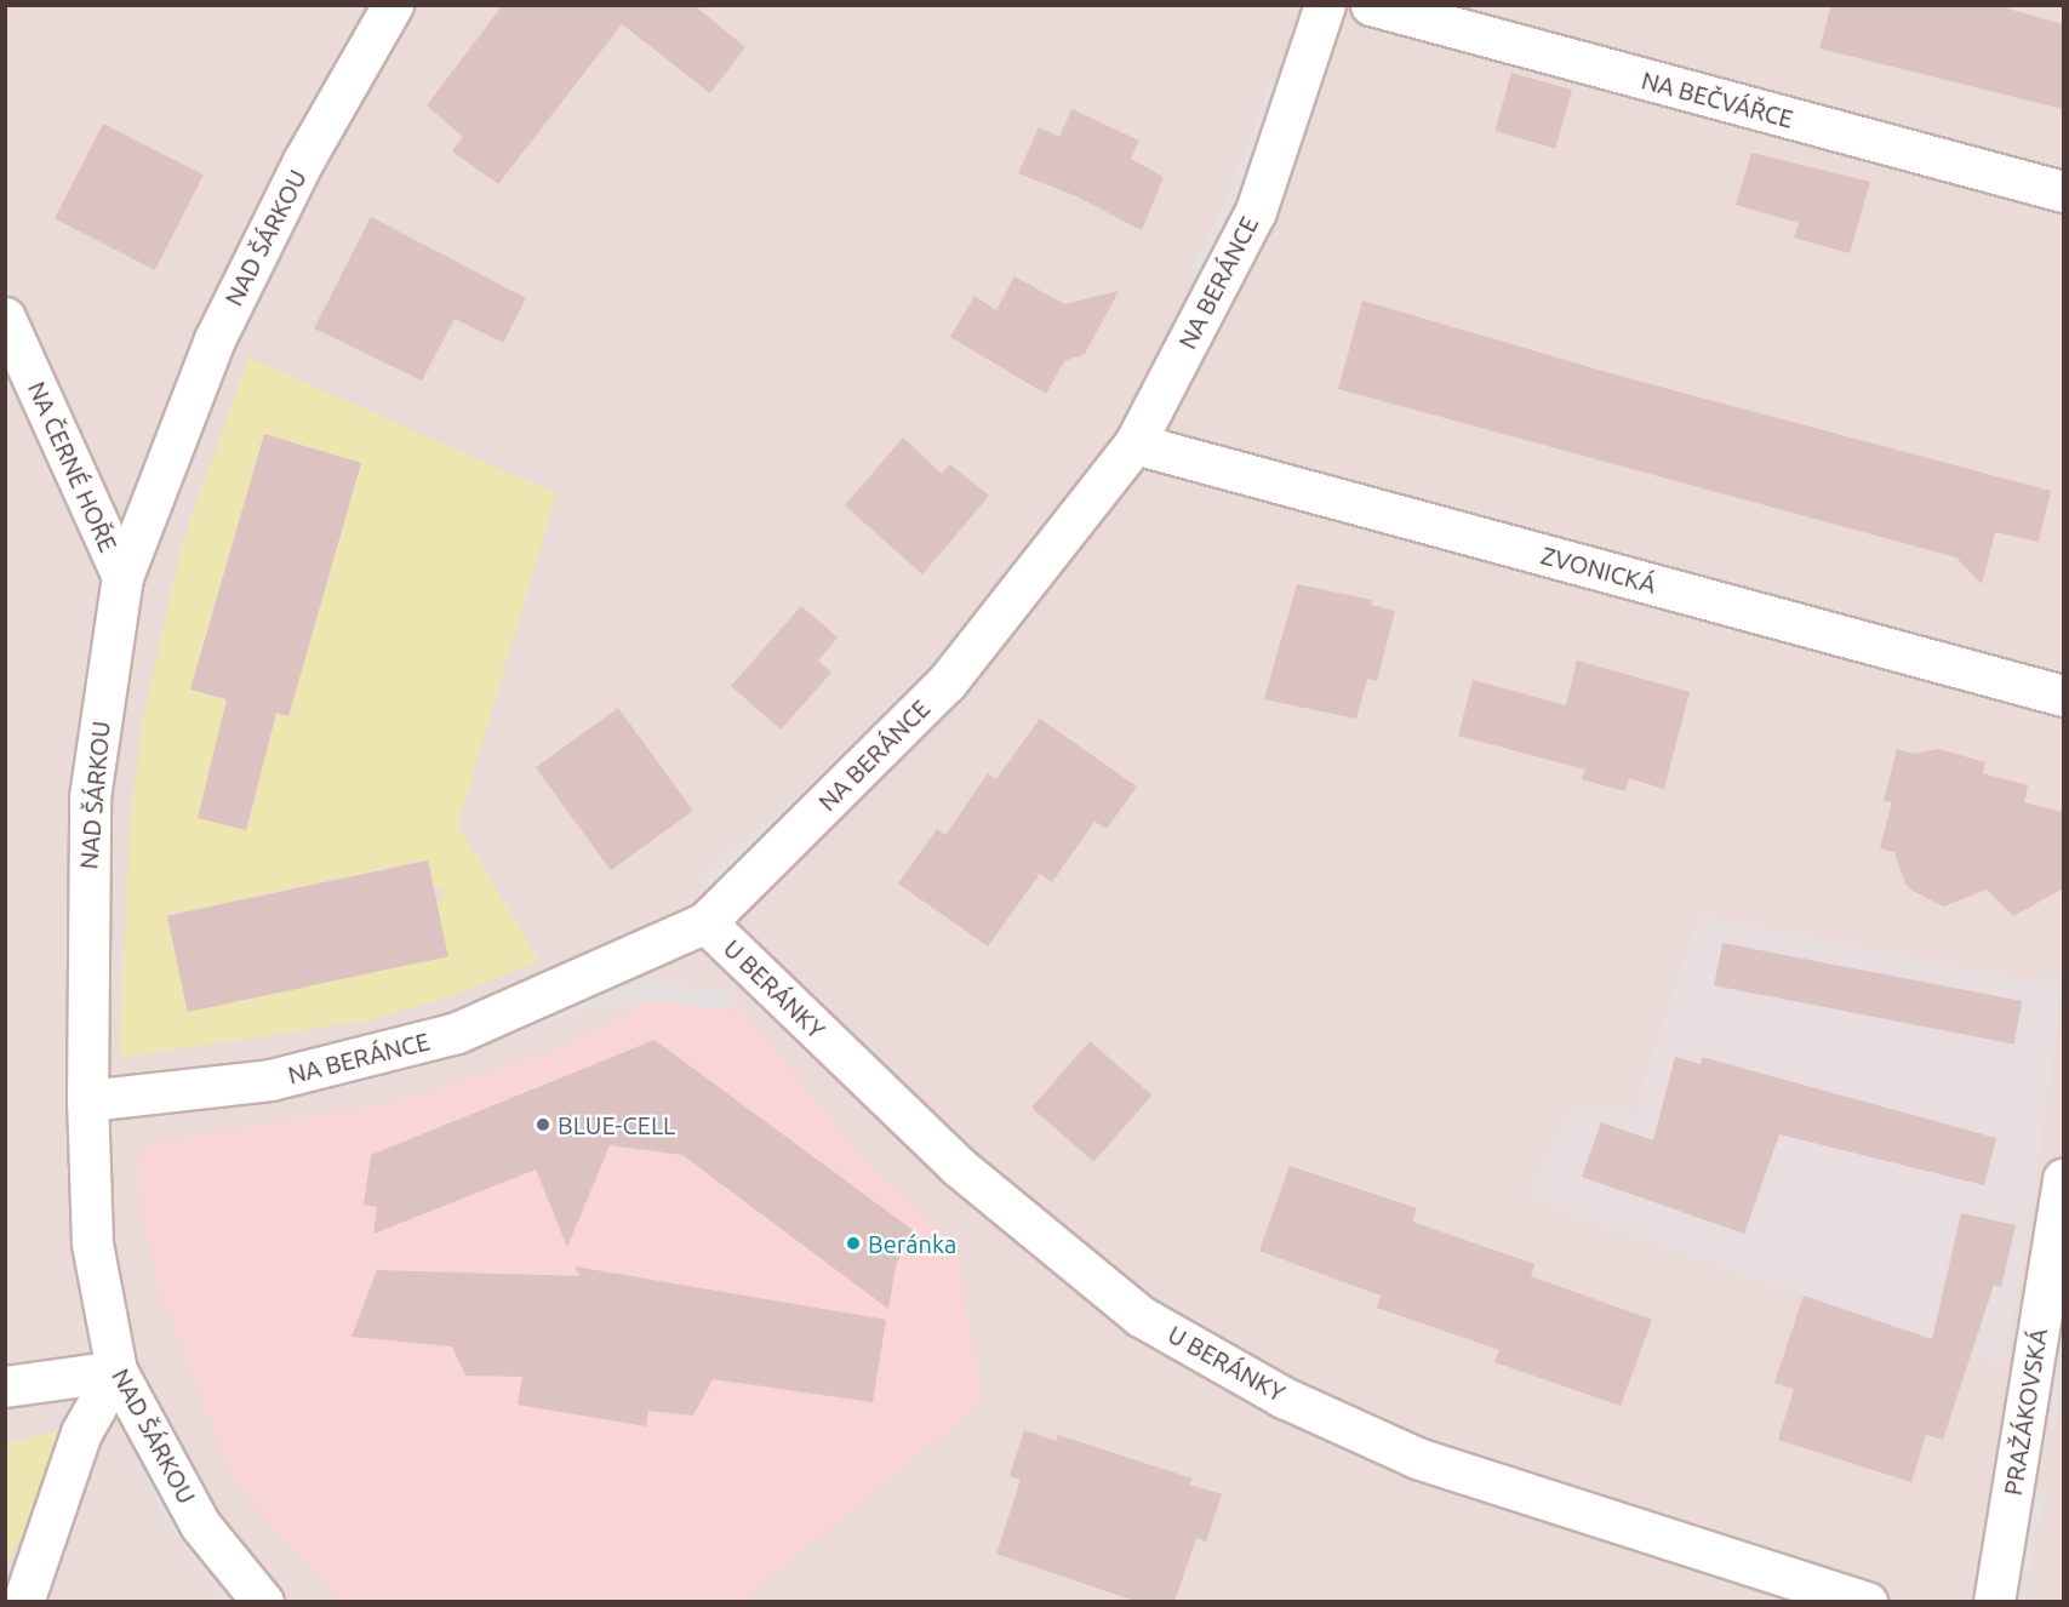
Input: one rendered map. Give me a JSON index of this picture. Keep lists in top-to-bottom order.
{
  "streets": {
    "street": [
      "NA BEČVÁŘCE",
      "NAD ŠÁRKOU",
      "NA BERÁNCE",
      "NA ČERNÉ HOŘE",
      "ZVONICKÁ",
      "U BERÁNKY",
      "PRAŽÁKOVSKÁ"
    ]
  },
  "crossings": [
    ["NAD ŠÁRKOU", "NA BERÁNCE"],
    ["NAD ŠÁRKOU", "NA ČERNÉ HOŘE"],
    ["NA BERÁNCE", "ZVONICKÁ"],
    ["NA BERÁNCE", "U BERÁNKY"]
  ],
  "places": ["BLUE-CELL", "Beránka"]
}
